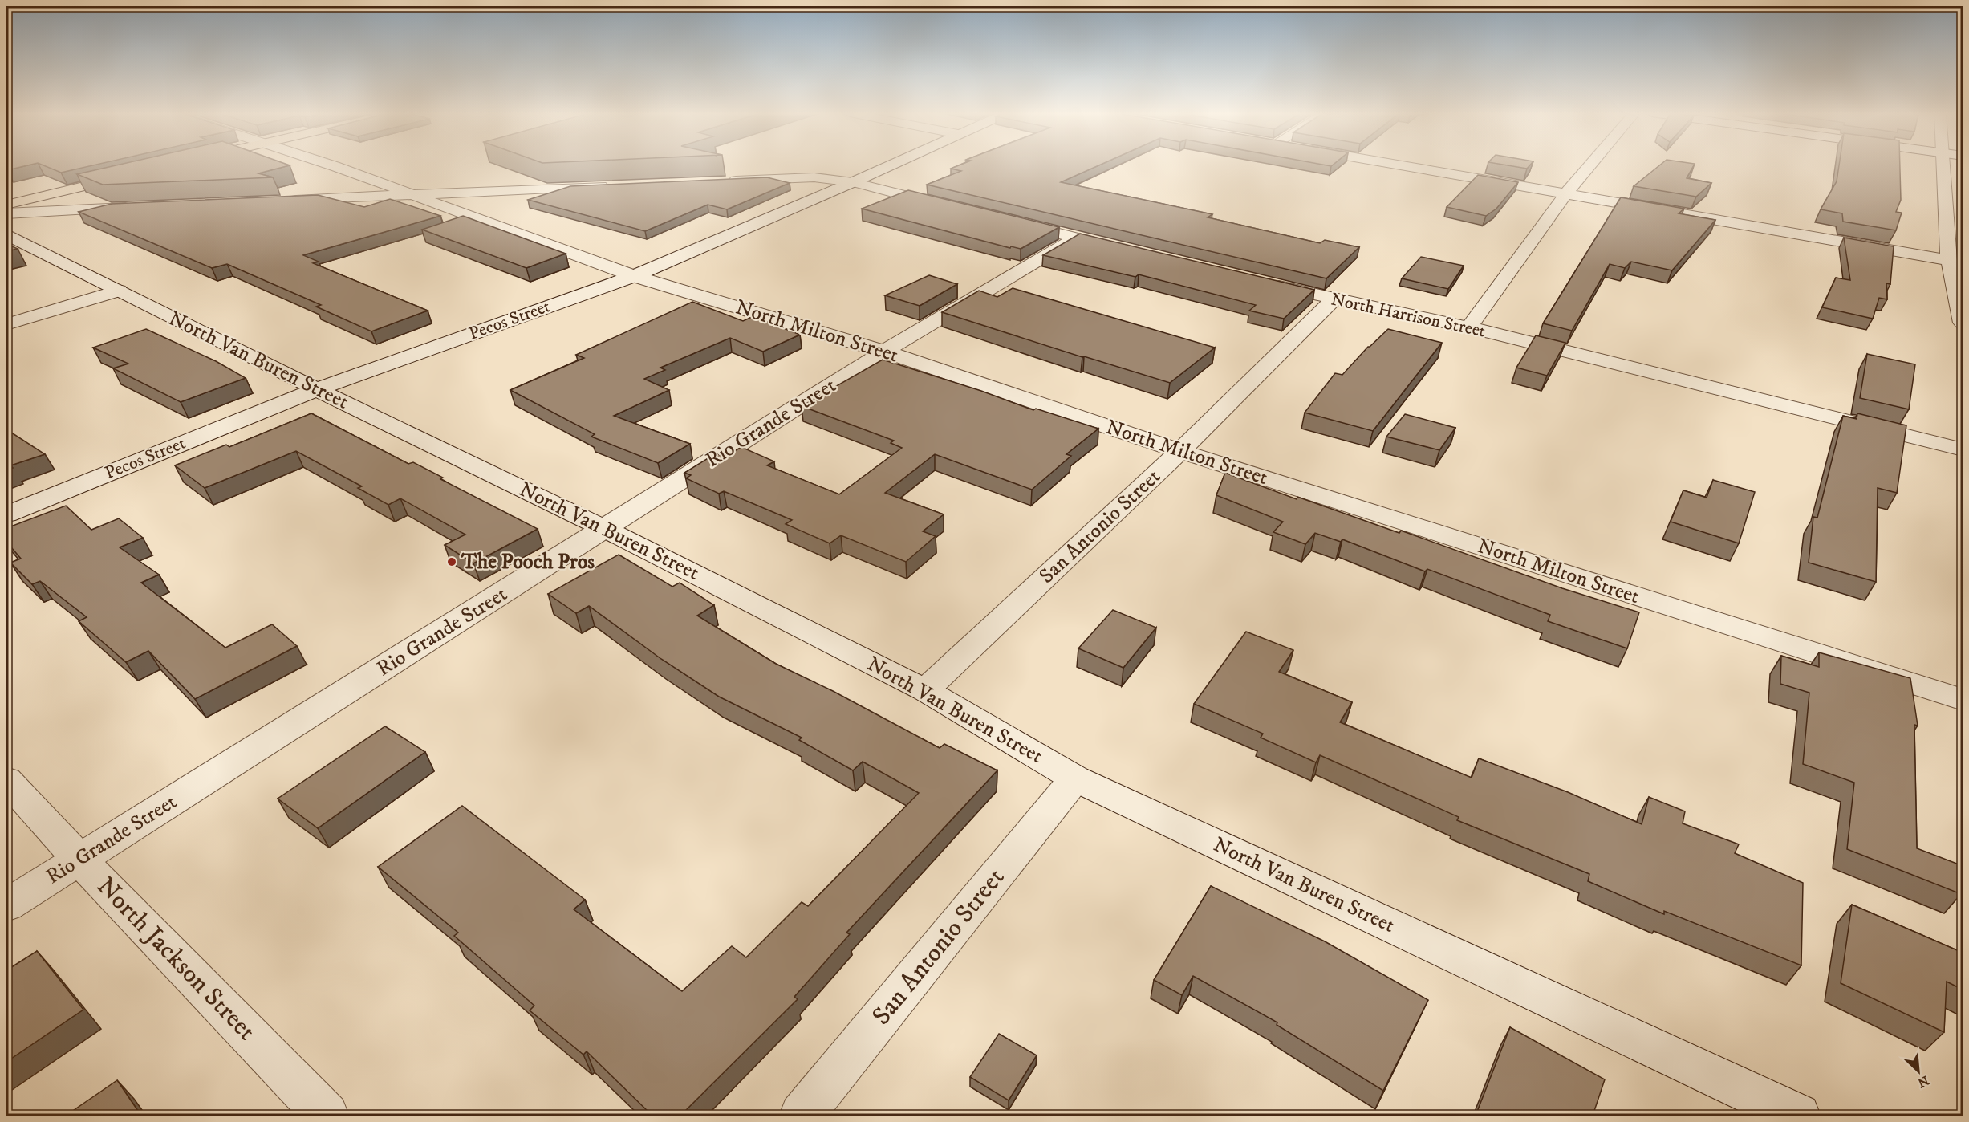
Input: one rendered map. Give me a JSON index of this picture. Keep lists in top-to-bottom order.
{
  "streets": {
    "street": [
      "North Harrison Street",
      "Pecos Street",
      "North Milton Street",
      "North Van Buren Street",
      "Rio Grande Street",
      "San Antonio Street",
      "North Jackson Street"
    ]
  },
  "crossings": [
    ["North Harrison Street", "San Antonio Street"],
    ["Pecos Street", "North Milton Street"],
    ["Pecos Street", "North Van Buren Street"],
    ["North Milton Street", "Rio Grande Street"],
    ["North Milton Street", "San Antonio Street"],
    ["North Van Buren Street", "Rio Grande Street"],
    ["North Van Buren Street", "San Antonio Street"],
    ["Rio Grande Street", "North Jackson Street"]
  ],
  "places": ["The Pooch Pros"],
  "north": "bottom right"
}
